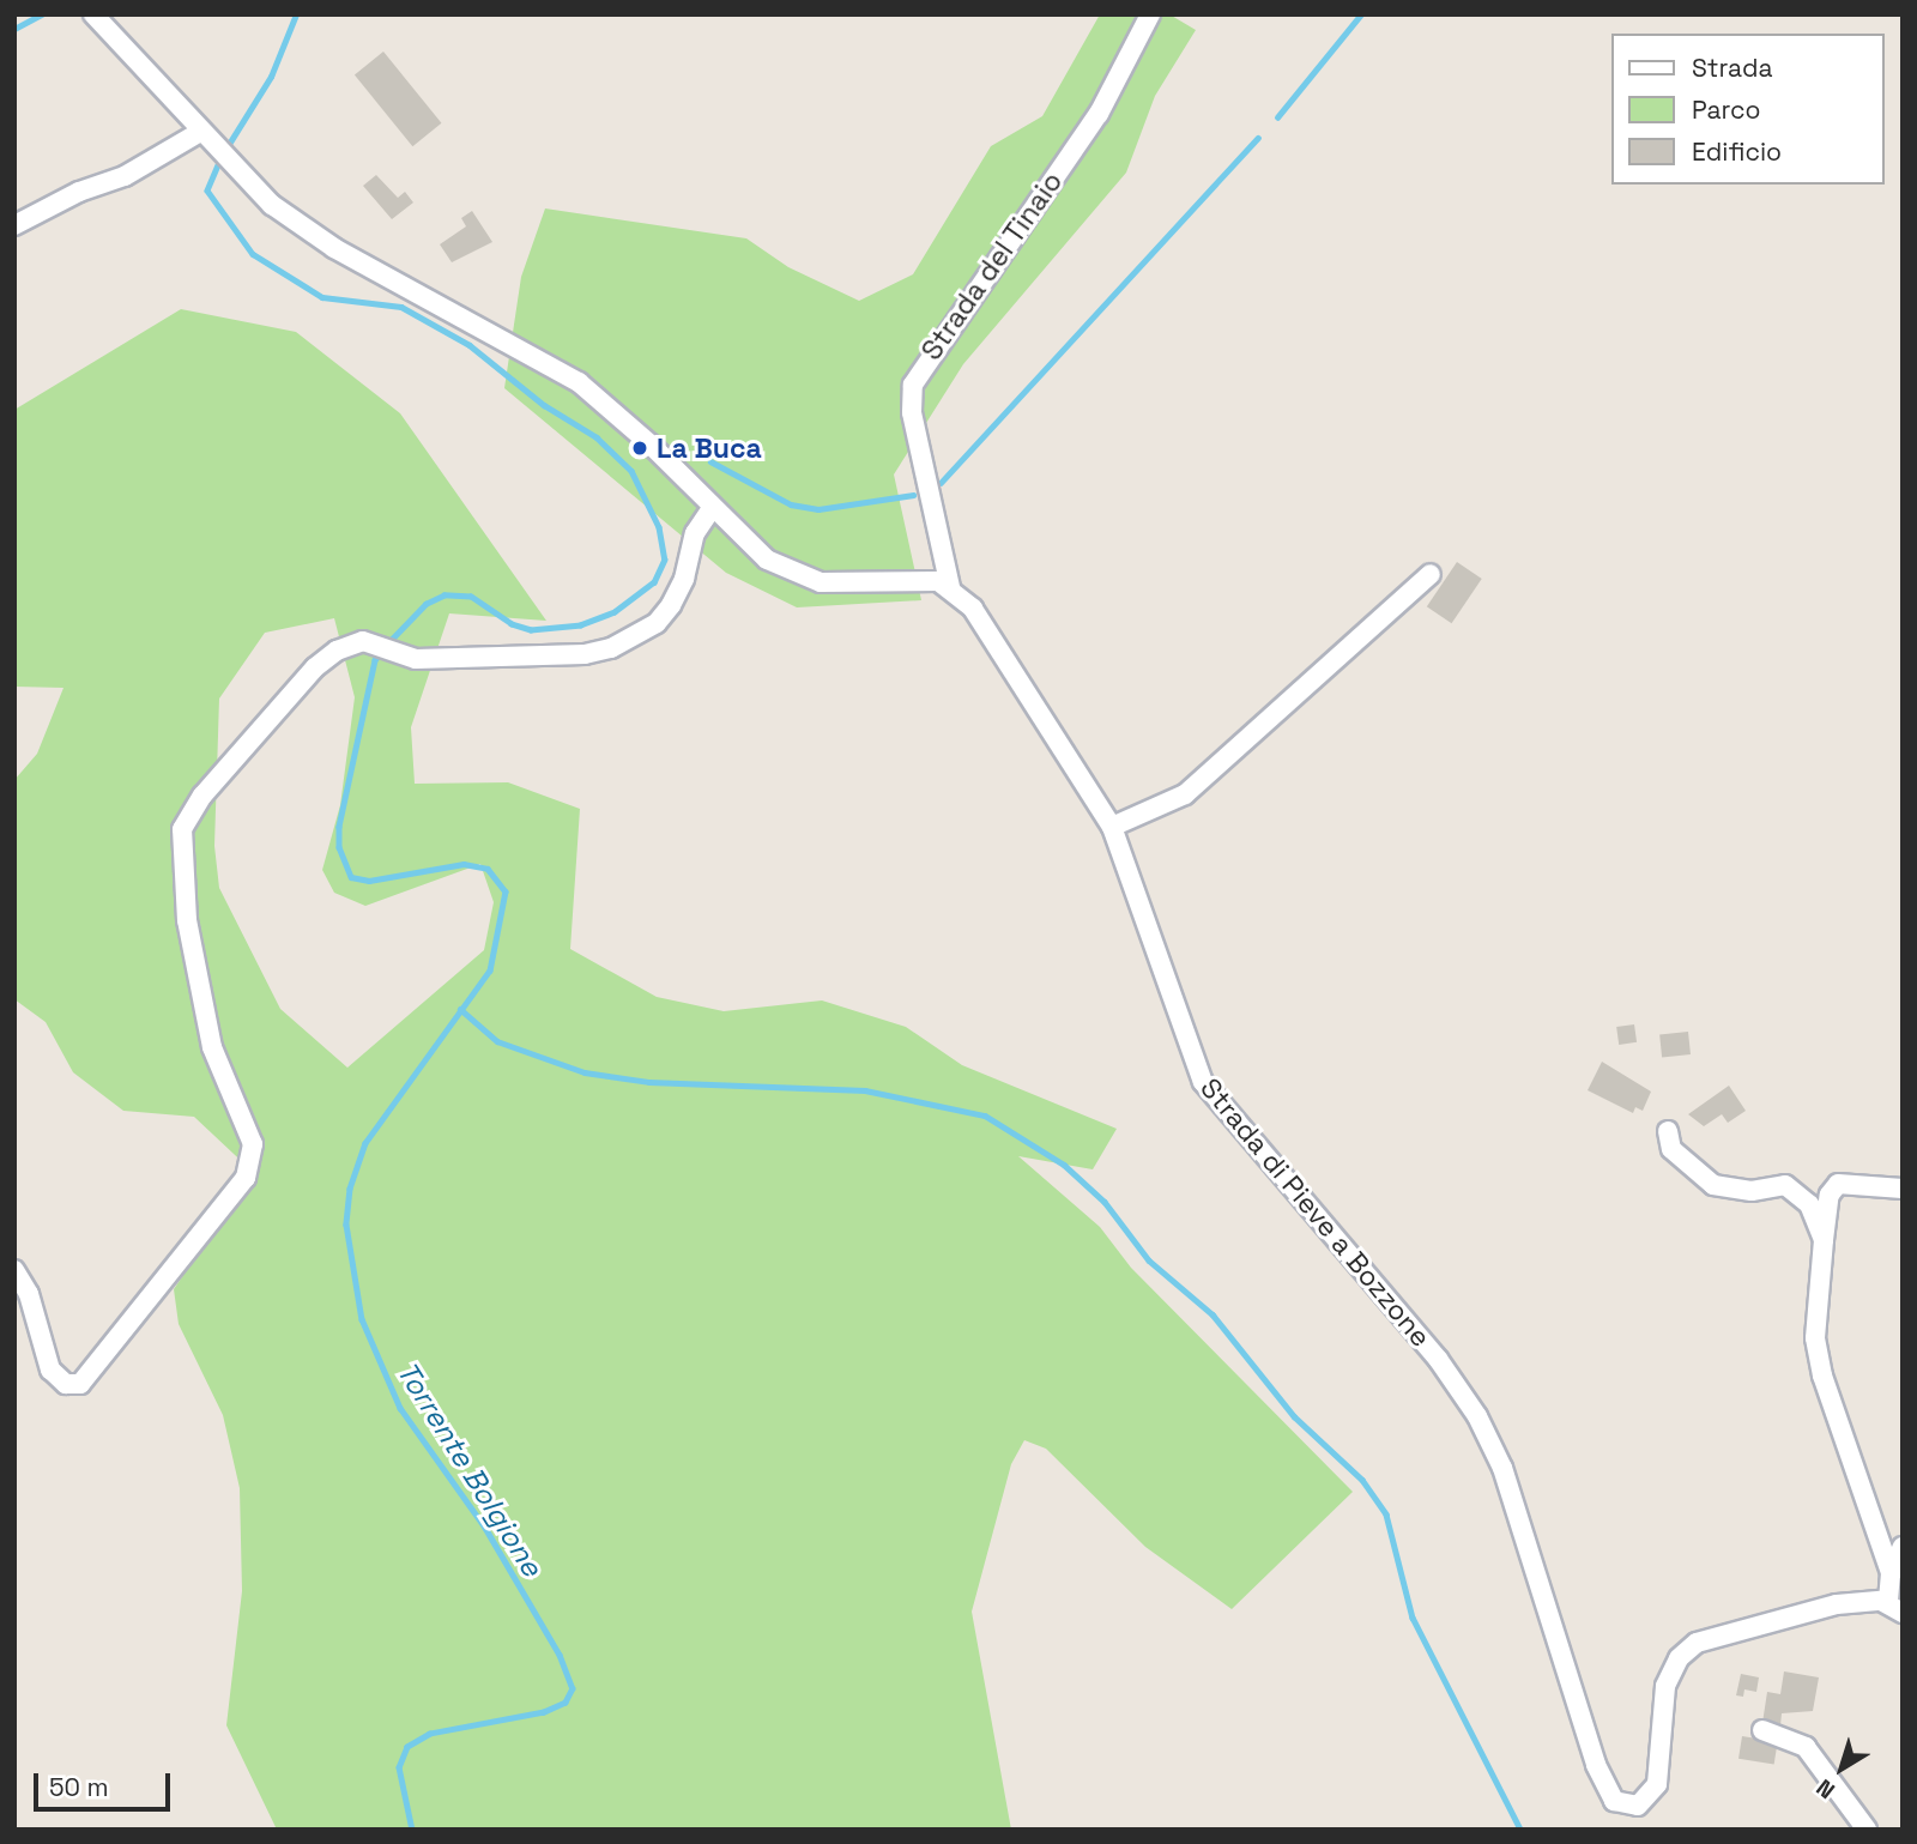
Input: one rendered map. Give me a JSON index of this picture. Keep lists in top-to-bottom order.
{
  "streets": {
    "street": ["Strada del Tinaio", "Strada di Pieve a Bozzone"]
  },
  "crossings": [
    ["Strada del Tinaio", "Strada di Pieve a Bozzone"]
  ],
  "water": ["Torrente Bolgione"],
  "places": ["La Buca"],
  "legend": ["Strada", "Parco", "Edificio"],
  "scale_bar": "50 m",
  "north": "bottom left"
}
